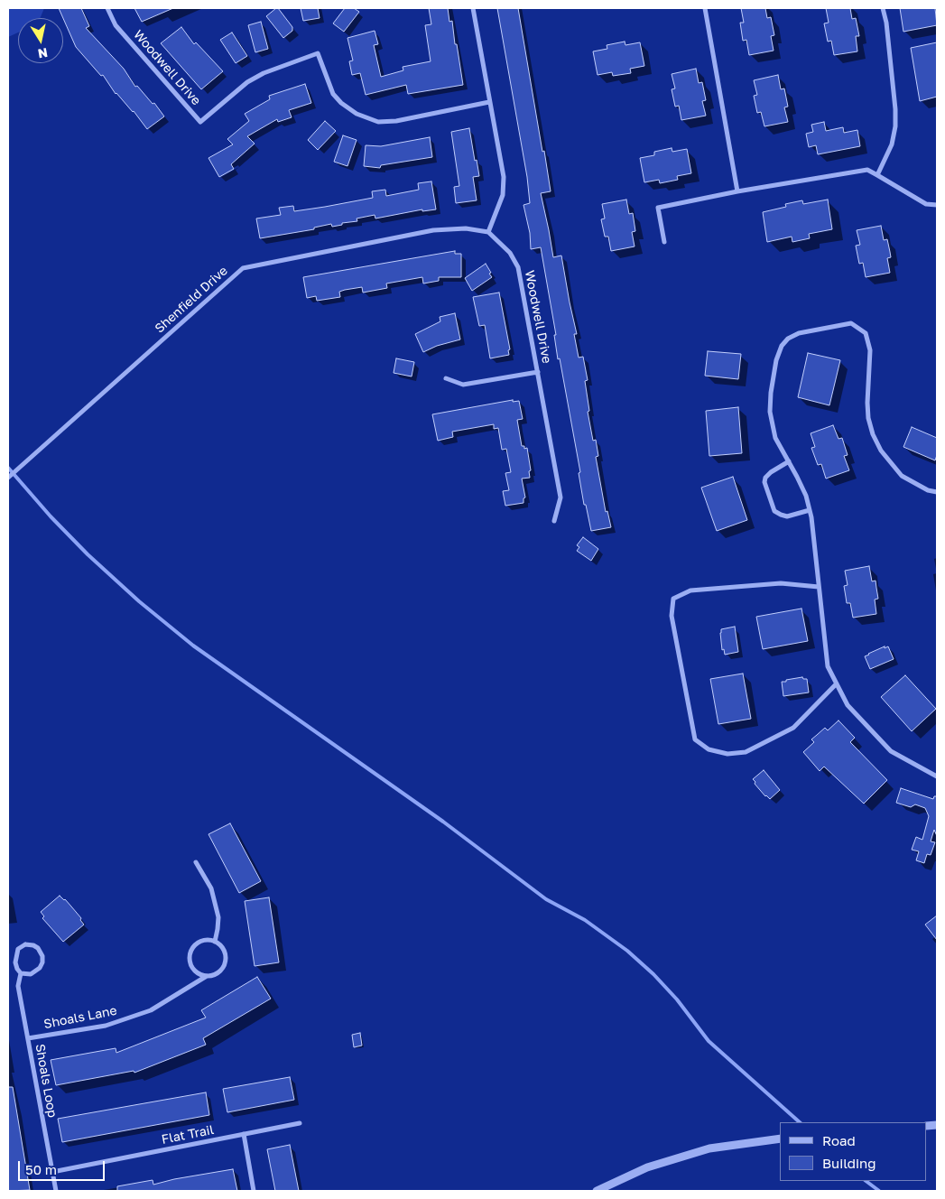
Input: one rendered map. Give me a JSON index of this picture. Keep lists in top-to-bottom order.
{
  "streets": {
    "street": [
      "Woodwell Drive",
      "Shenfield Drive",
      "Shoals Lane",
      "Shoals Loop",
      "Flat Trail"
    ]
  },
  "crossings": [
    ["Woodwell Drive", "Shenfield Drive"],
    ["Shoals Lane", "Shoals Loop"],
    ["Shoals Loop", "Flat Trail"]
  ],
  "legend": ["Road", "Building"],
  "scale_bar": "50 m",
  "north": "bottom"
}
